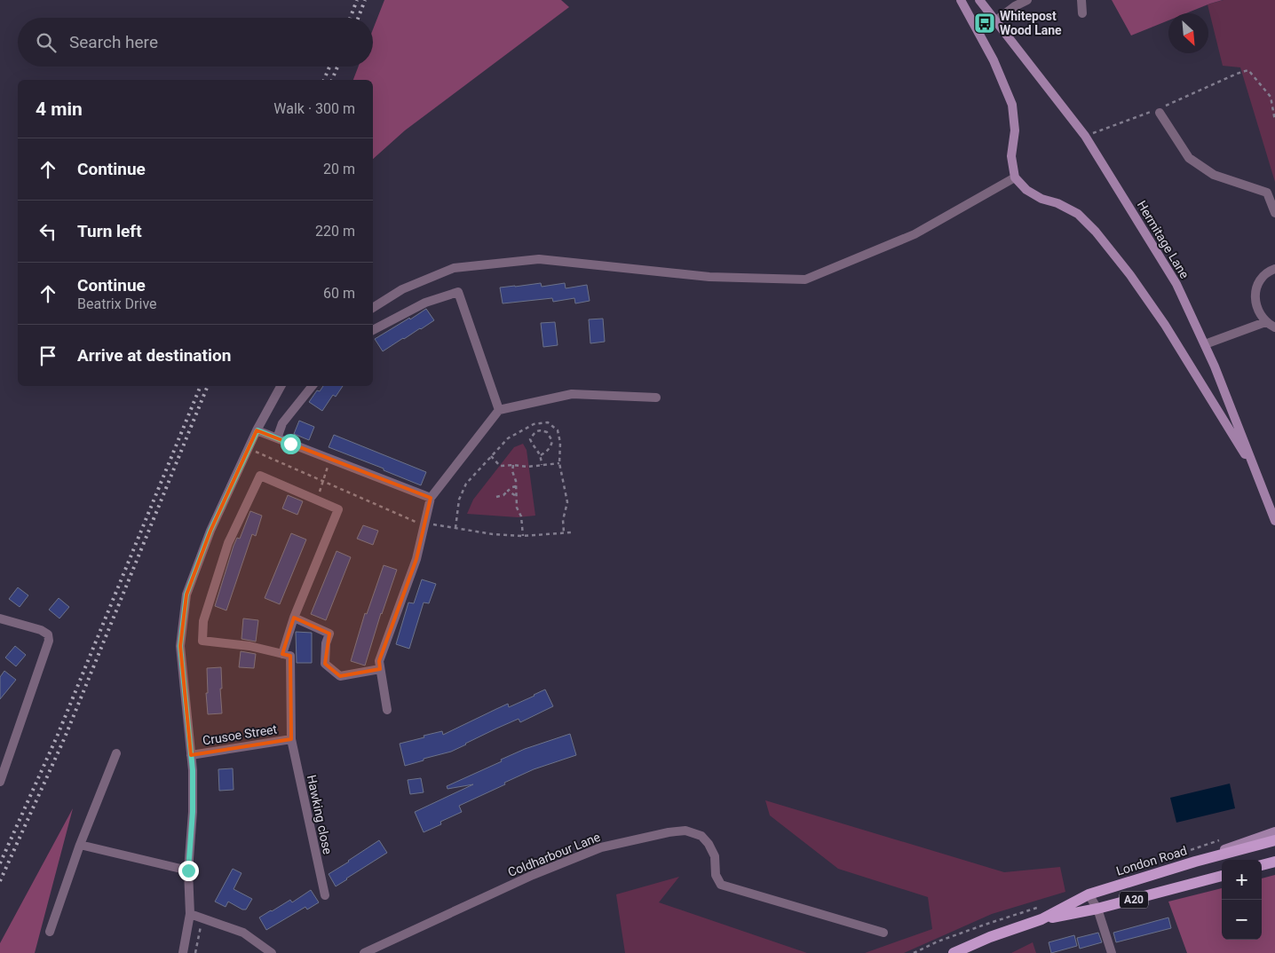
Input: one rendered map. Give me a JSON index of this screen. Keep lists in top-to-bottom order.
{
  "streets": {
    "main road": ["Hermitage Lane", "London Road", "A20"],
    "street": ["Crusoe Street", "Hawking close", "Coldharbour Lane"]
  },
  "crossings": [
    ["Crusoe Street", "Hawking close"]
  ],
  "places": {
    "bus stop": ["Whitepost Wood Lane"]
  },
  "north": "bottom right",
  "page": {
    "search": "Search here",
    "heading": ["4 min", "Walk · 300 m"],
    "list": [
      ["Continue", "20 m"],
      ["Turn left", "220 m"],
      ["Continue", "Beatrix Drive", "60 m"],
      "Arrive at destination"
    ],
    "map_buttons": ["+", "−"]
  }
}
